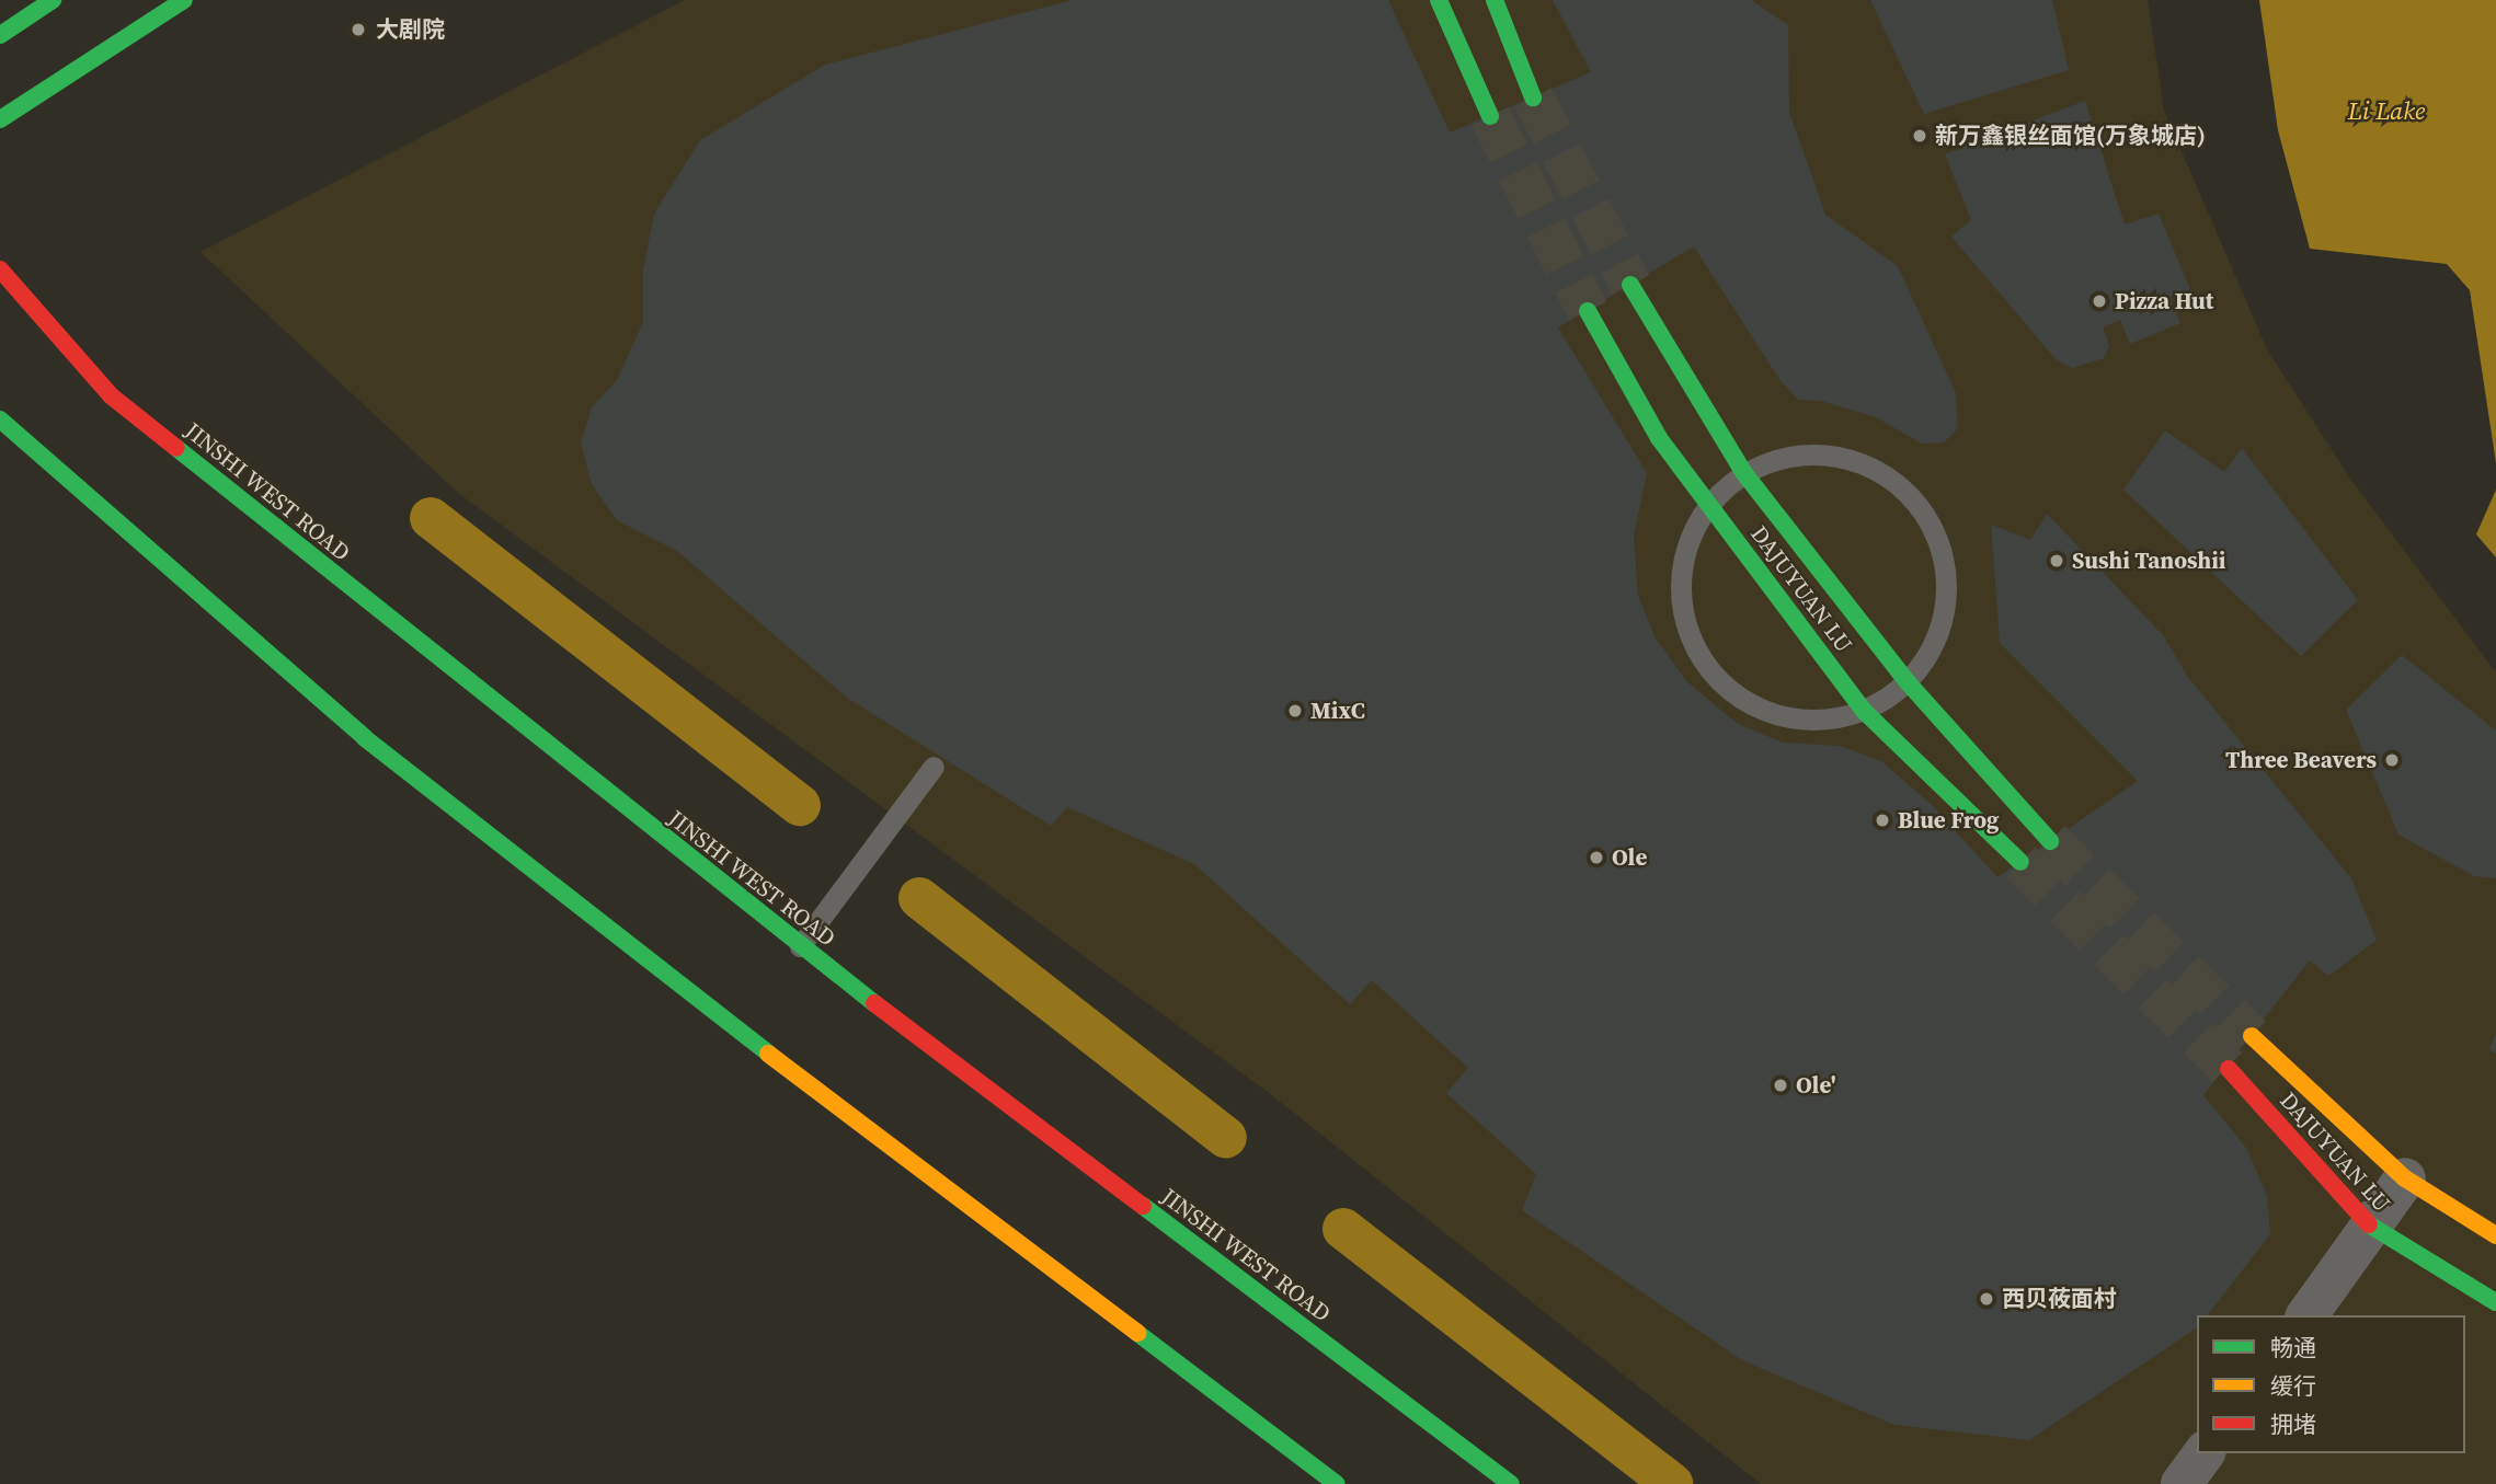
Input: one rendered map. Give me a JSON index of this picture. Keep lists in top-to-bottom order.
{
  "streets": {
    "main road": ["JINSHI WEST ROAD", "DAJUYUAN LU"]
  },
  "water": ["Li Lake"],
  "places": [
    "大剧院",
    "新万鑫银丝面馆(万象城店)",
    "Pizza Hut",
    "Sushi Tanoshii",
    "MixC",
    "Three Beavers",
    "Blue Frog",
    "Ole",
    "Ole'",
    "西贝莜面村"
  ],
  "legend": ["畅通", "缓行", "拥堵"]
}
